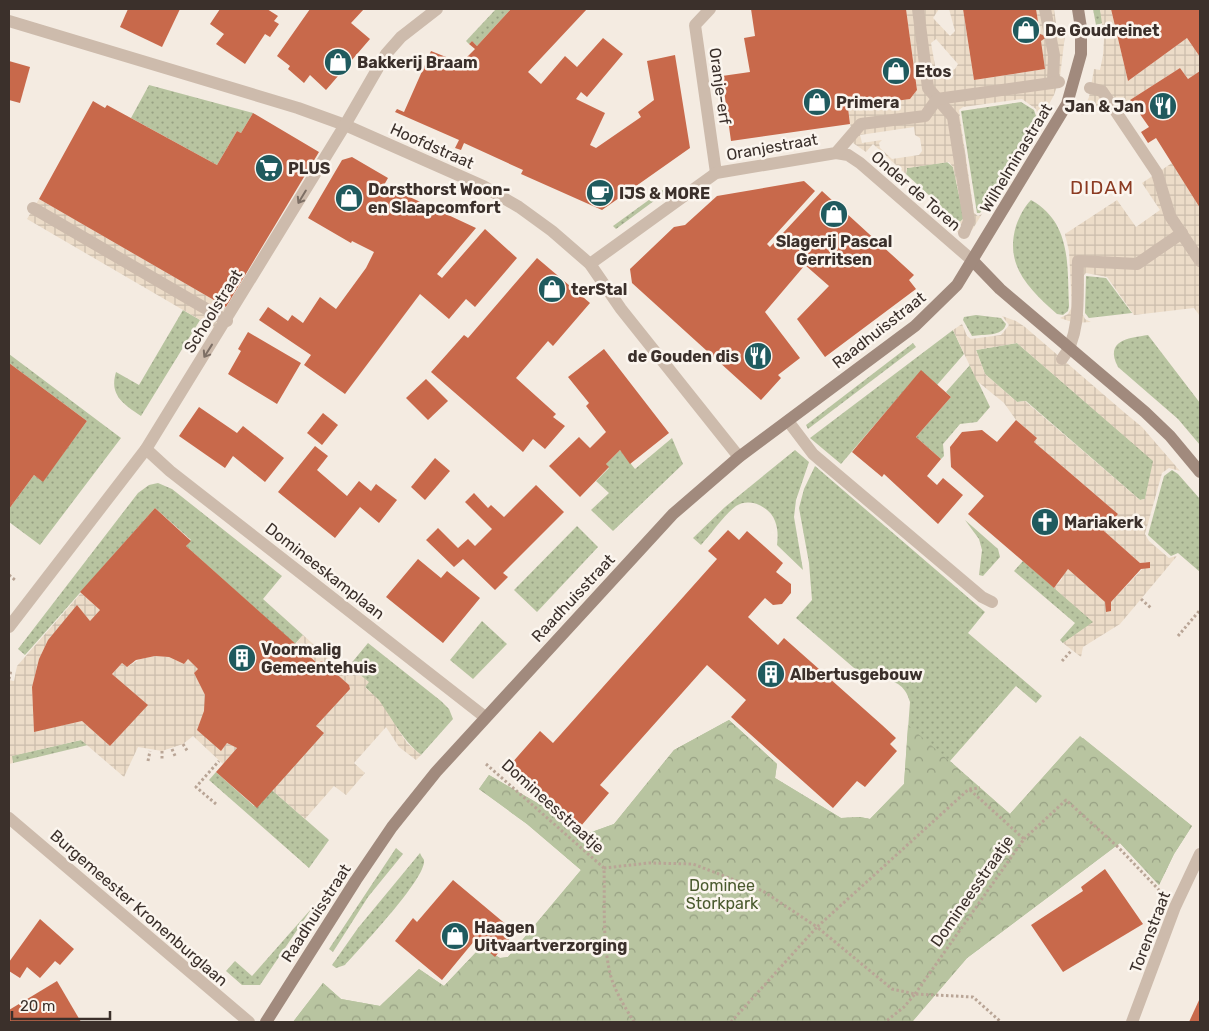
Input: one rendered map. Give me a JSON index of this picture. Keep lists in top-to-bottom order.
{
  "streets": {
    "street": [
      "Oranje-erf",
      "Hoofdstraat",
      "Oranjestraat",
      "Wilhelminastraat",
      "Onder de Toren",
      "Schoolstraat",
      "Raadhuisstraat",
      "Domineeskamplaan",
      "Burgemeester Kronenburglaan",
      "Torenstraat"
    ],
    "path": ["Domineesstraatje"]
  },
  "crossings": [
    ["Oranje-erf", "Oranjestraat"],
    ["Hoofdstraat", "Oranjestraat"],
    ["Hoofdstraat", "Schoolstraat"],
    ["Hoofdstraat", "Raadhuisstraat"],
    ["Oranjestraat", "Wilhelminastraat"],
    ["Oranjestraat", "Onder de Toren"],
    ["Wilhelminastraat", "Onder de Toren"],
    ["Wilhelminastraat", "Raadhuisstraat"],
    ["Onder de Toren", "Raadhuisstraat"],
    ["Schoolstraat", "Domineeskamplaan"],
    ["Raadhuisstraat", "Domineeskamplaan"]
  ],
  "one_way": ["Schoolstraat"],
  "districts": ["DIDAM"],
  "parks": ["Dominee Storkpark"],
  "places": {
    "shop": [
      "De Goudreinet",
      "Bakkerij Braam",
      "Etos",
      "Primera",
      "Dorsthorst Woon- en Slaapcomfort",
      "Slagerij Pascal Gerritsen",
      "terStal",
      "Haagen Uitvaartverzorging"
    ],
    "restaurant": ["Jan & Jan", "de Gouden dis"],
    "supermarket": ["PLUS"],
    "cafe": ["IJS & MORE"],
    "church": ["Mariakerk"],
    "building": ["Voormalig Gemeentehuis", "Albertusgebouw"]
  },
  "scale_bar": "20 m"
}
